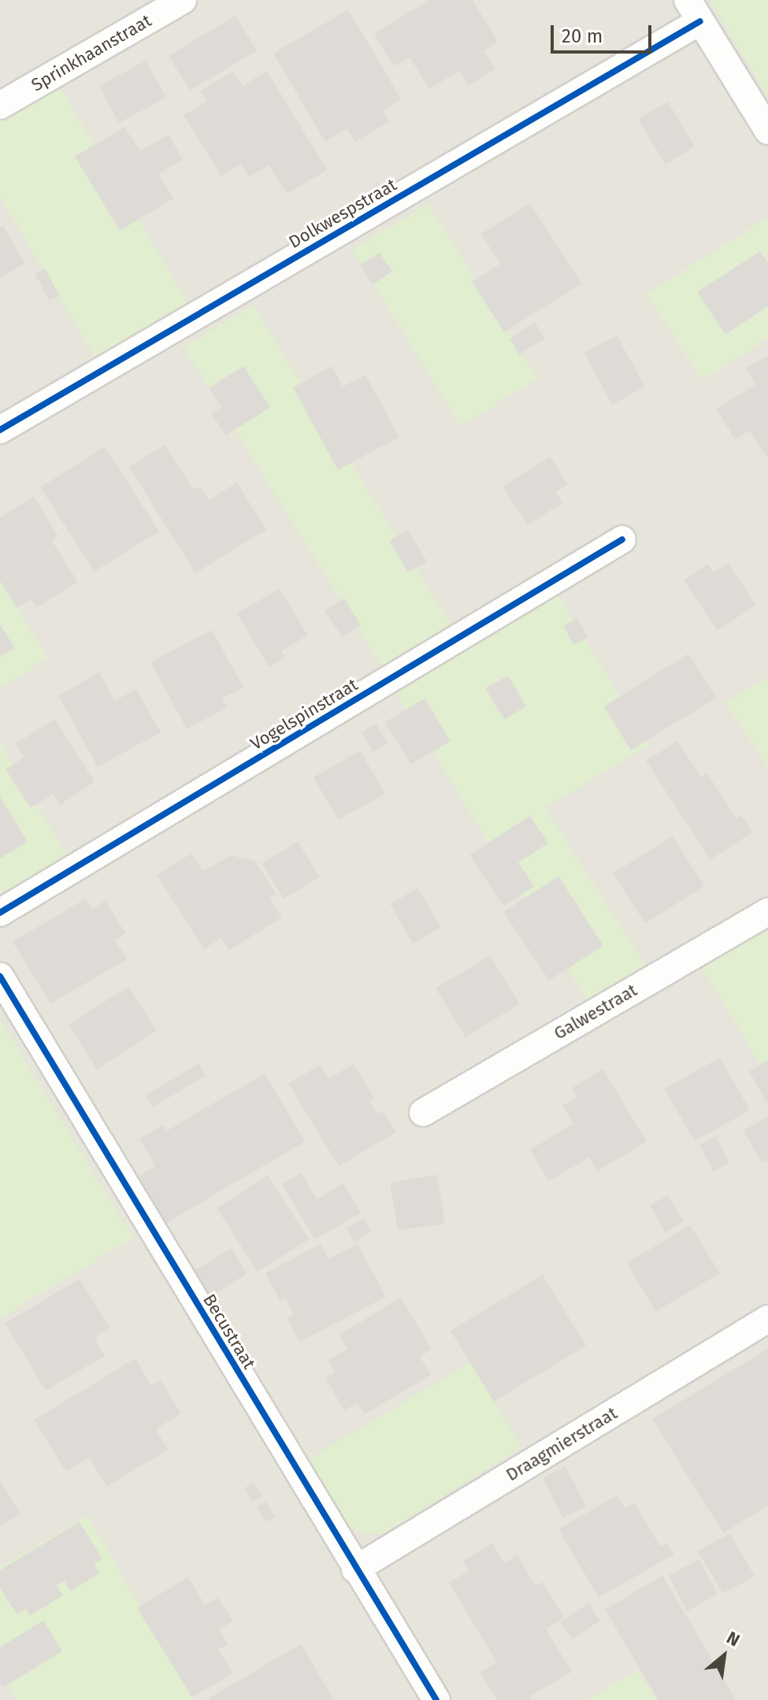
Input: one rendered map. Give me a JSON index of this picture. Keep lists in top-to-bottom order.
{
  "streets": {
    "street": [
      "Sprinkhaanstraat",
      "Dolkwespstraat",
      "Vogelspinstraat",
      "Galwestraat",
      "Becustraat",
      "Draagmierstraat"
    ]
  },
  "crossings": [
    ["Becustraat", "Draagmierstraat"]
  ],
  "scale_bar": "20 m",
  "north": "top right"
}
